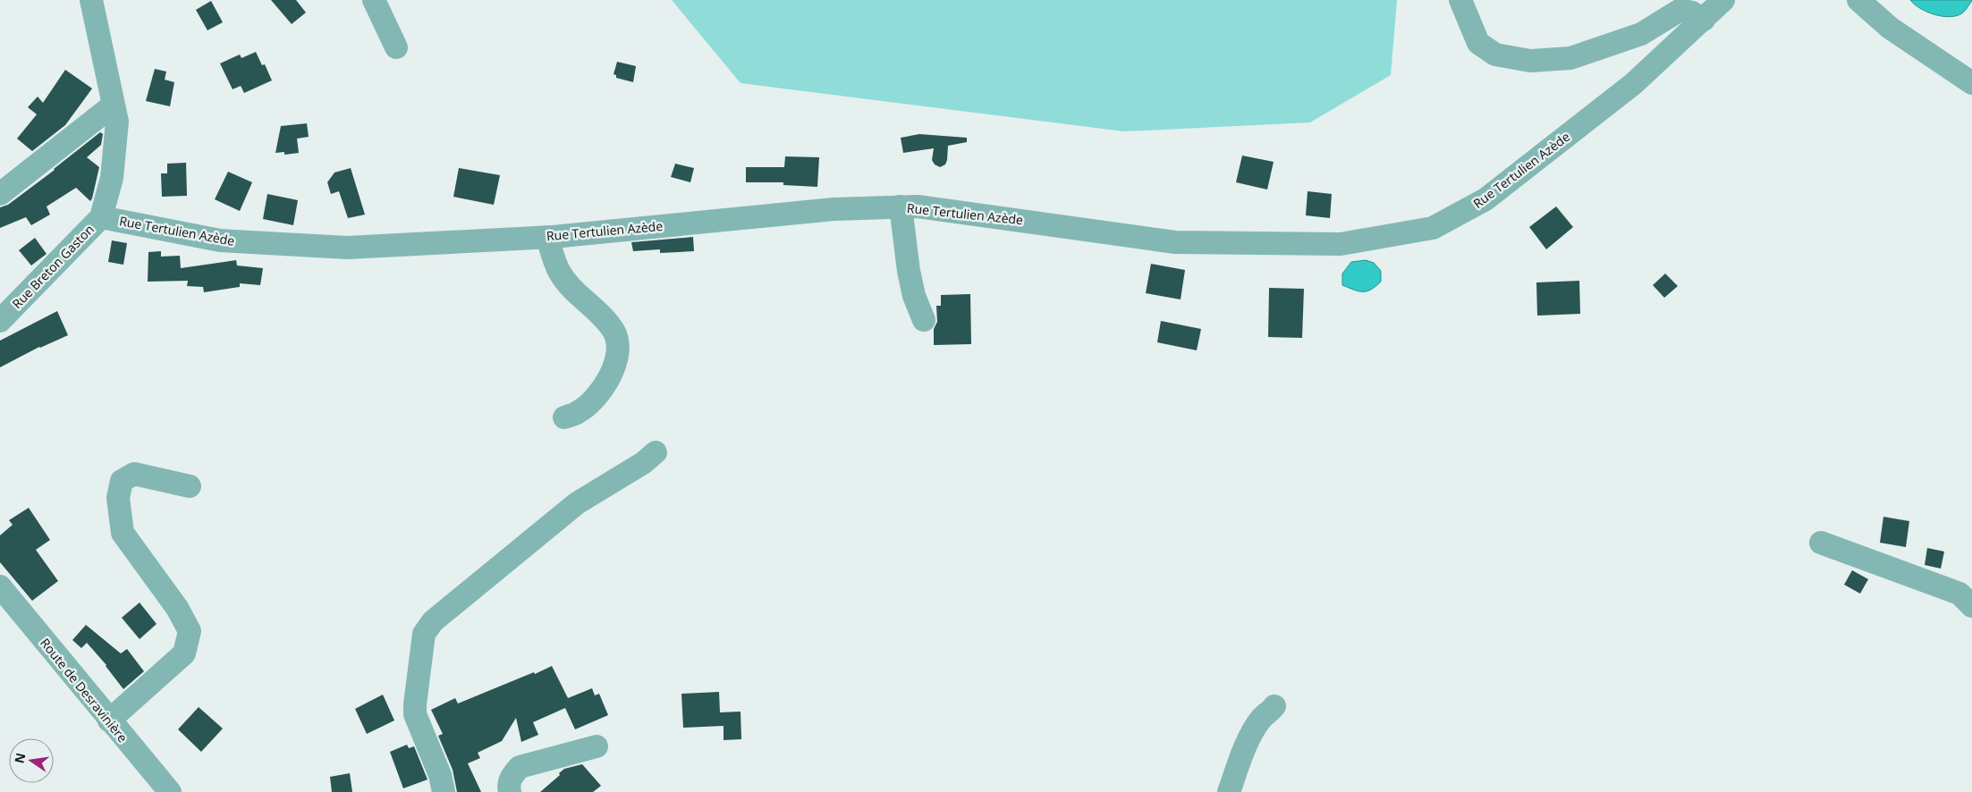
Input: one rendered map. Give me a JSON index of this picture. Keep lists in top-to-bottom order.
{
  "streets": {
    "street": ["Rue Tertulien Azède", "Rue Breton Gaston", "Route de Desravinière"]
  },
  "crossings": [
    ["Rue Tertulien Azède", "Rue Breton Gaston"]
  ],
  "north": "left"
}
